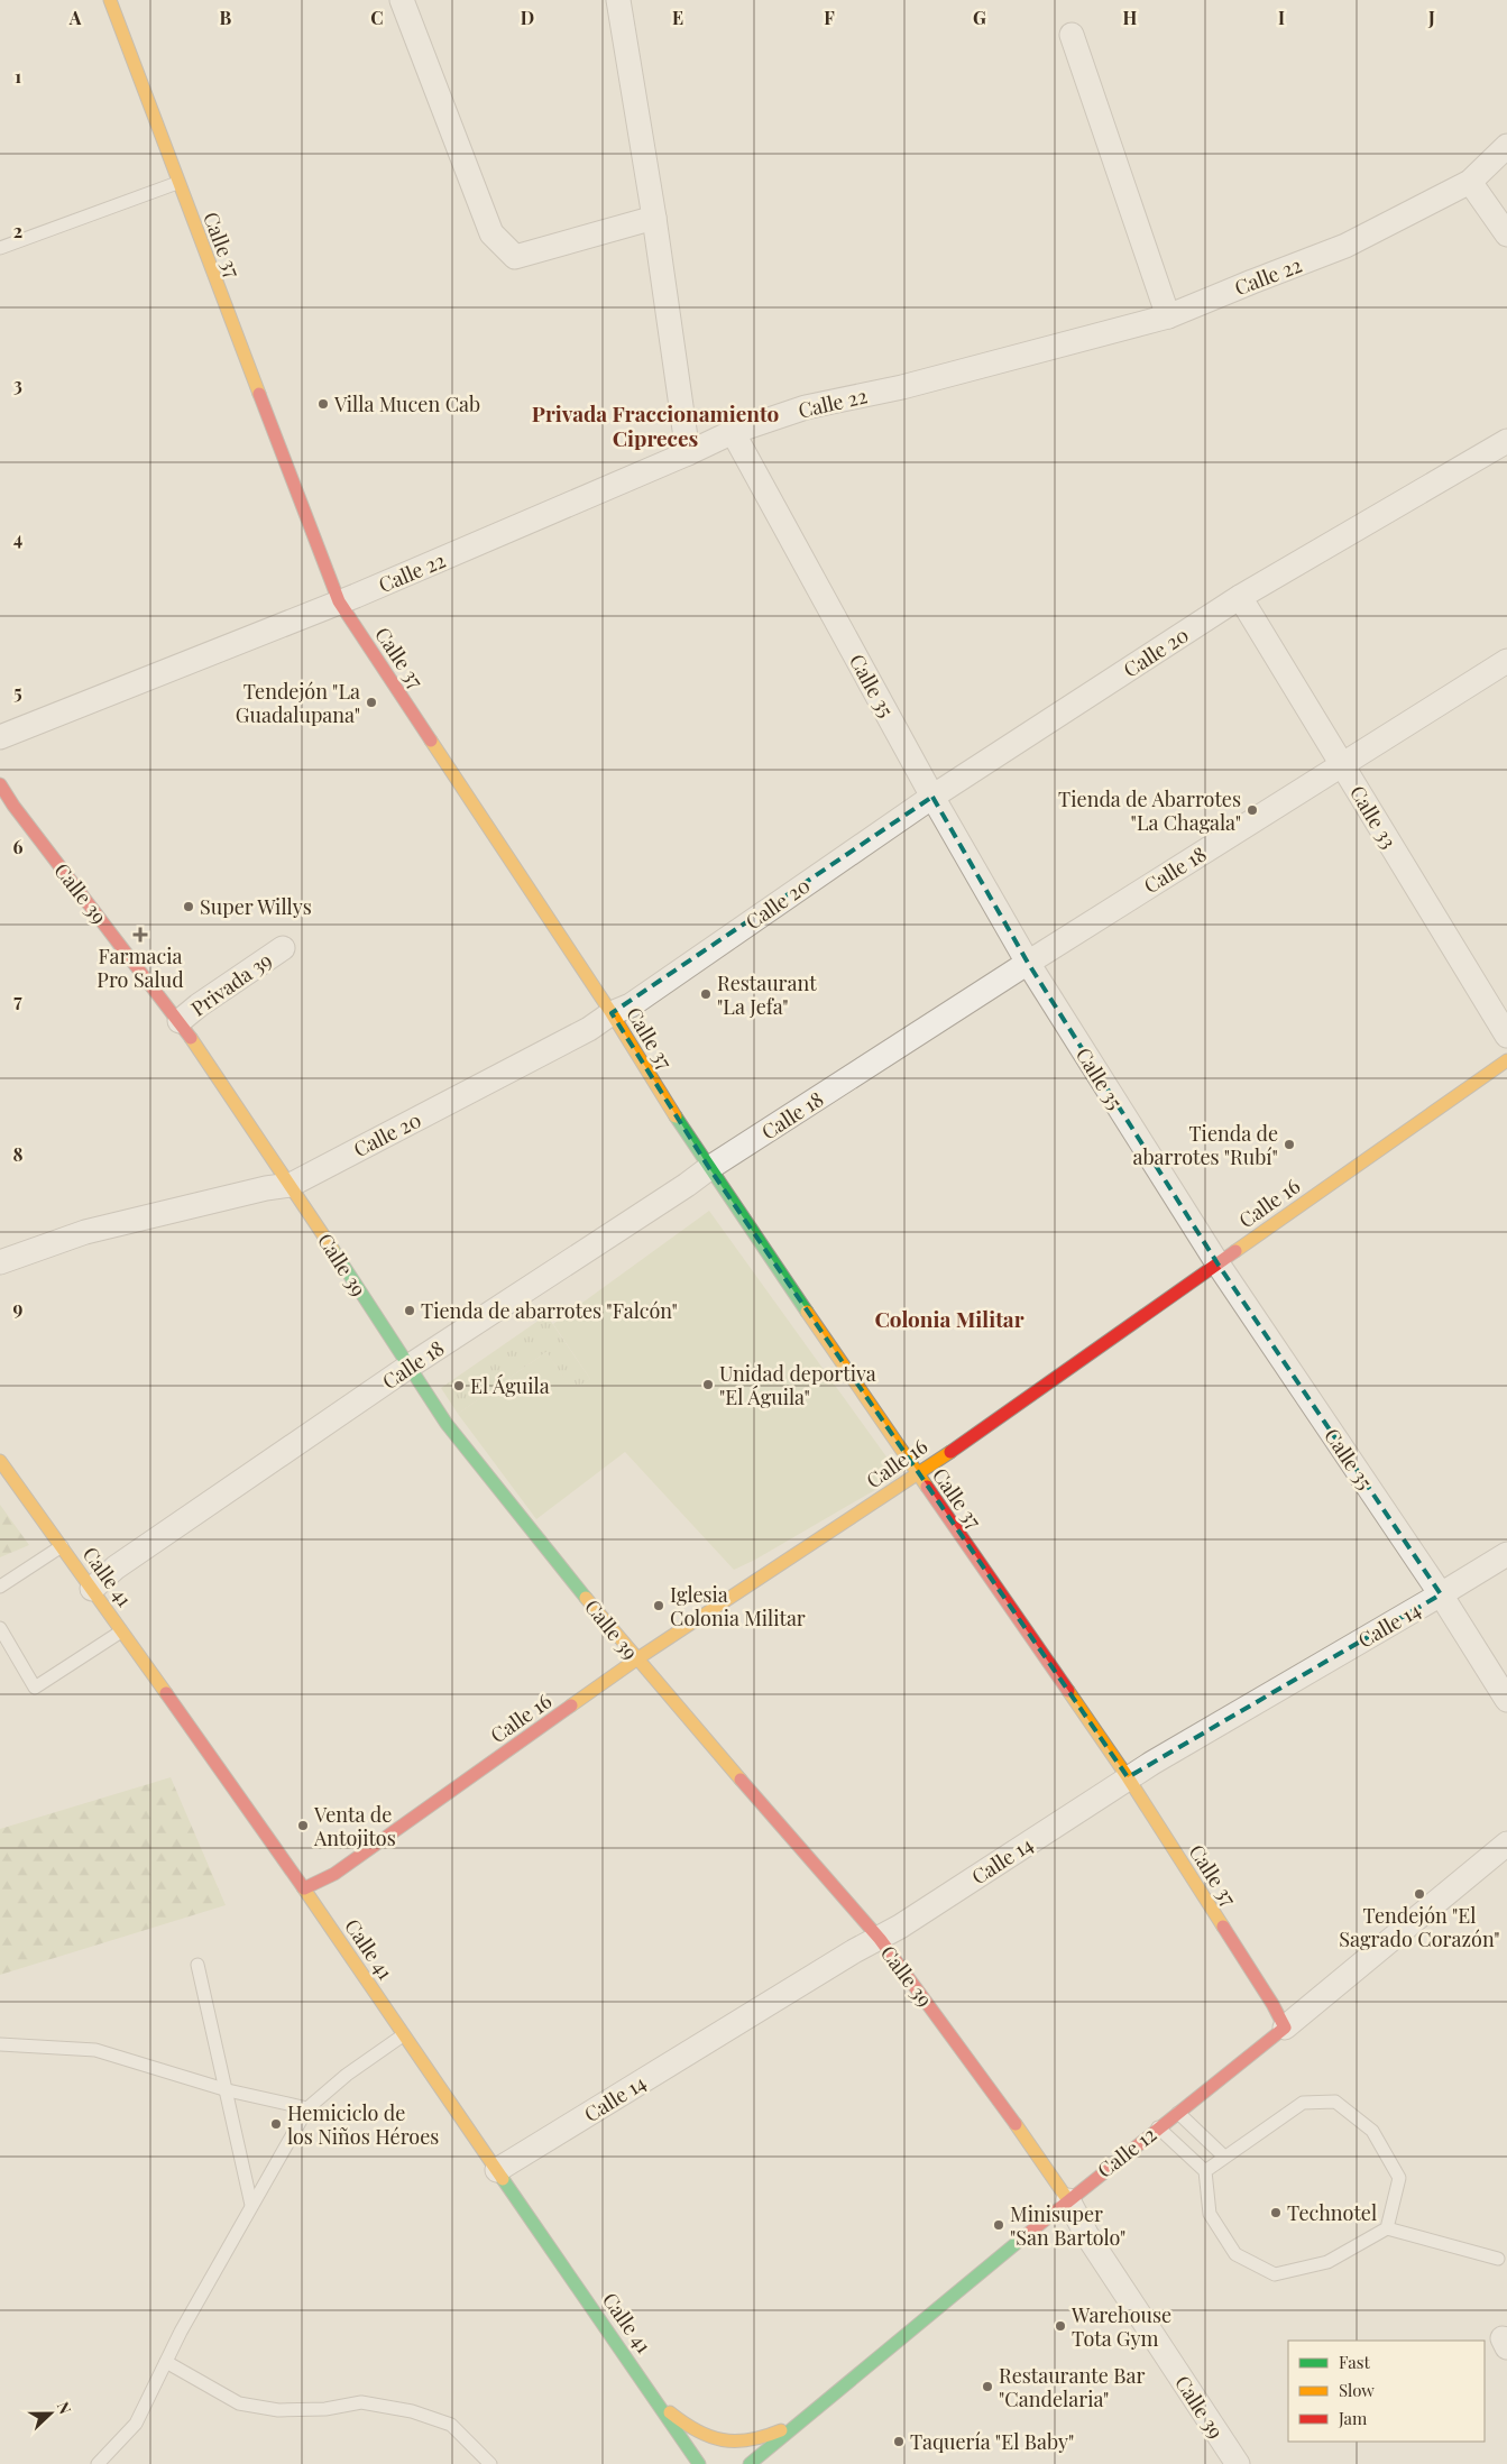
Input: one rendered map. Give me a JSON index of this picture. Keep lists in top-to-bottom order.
{
  "streets": {
    "main road": [
      "Calle 37",
      "Calle 39",
      "Calle 16",
      "Calle 41",
      "Calle 12"
    ],
    "street": [
      "Calle 22",
      "Calle 20",
      "Calle 35",
      "Calle 33",
      "Calle 18",
      "Privada 39",
      "Calle 14"
    ]
  },
  "crossings": [
    ["Calle 37", "Calle 22"],
    ["Calle 37", "Calle 20"],
    ["Calle 37", "Calle 18"],
    ["Calle 37", "Calle 16"],
    ["Calle 37", "Calle 14"],
    ["Calle 37", "Calle 12"],
    ["Calle 22", "Calle 35"],
    ["Calle 20", "Calle 35"],
    ["Calle 20", "Calle 33"],
    ["Calle 20", "Calle 39"],
    ["Calle 35", "Calle 18"],
    ["Calle 35", "Calle 16"],
    ["Calle 35", "Calle 14"],
    ["Calle 33", "Calle 18"],
    ["Calle 18", "Calle 39"],
    ["Calle 18", "Calle 41"],
    ["Calle 39", "Privada 39"],
    ["Calle 39", "Calle 16"],
    ["Calle 39", "Calle 14"],
    ["Calle 39", "Calle 12"],
    ["Calle 16", "Calle 41"],
    ["Calle 41", "Calle 14"]
  ],
  "districts": ["Privada Fraccionamiento Cipreces", "Colonia Militar"],
  "places": {
    "other": [
      "Villa Mucen Cab",
      "Tendejón \"La Guadalupana\"",
      "Tienda de Abarrotes \"La Chagala\"",
      "Super Willys",
      "Restaurant \"La Jefa\"",
      "Tienda de abarrotes \"Rubí\"",
      "Tienda de abarrotes \"Falcón\"",
      "Unidad deportiva \"El Águila\"",
      "El Águila",
      "Iglesia Colonia Militar",
      "Venta de Antojitos",
      "Tendejón \"El Sagrado Corazón\"",
      "Hemiciclo de los Niños Héroes",
      "Technotel",
      "Minisuper \"San Bartolo\"",
      "Warehouse Tota Gym",
      "Restaurante Bar \"Candelaria\"",
      "Taquería \"El Baby\""
    ],
    "health": ["Farmacia Pro Salud"]
  },
  "legend": ["Fast", "Slow", "Jam"],
  "north": "right",
  "grid": {
    "columns": [
      "A",
      "B",
      "C",
      "D",
      "E",
      "F",
      "G",
      "H",
      "I",
      "J"
    ],
    "rows": [
      "1",
      "2",
      "3",
      "4",
      "5",
      "6",
      "7",
      "8",
      "9"
    ]
  }
}
